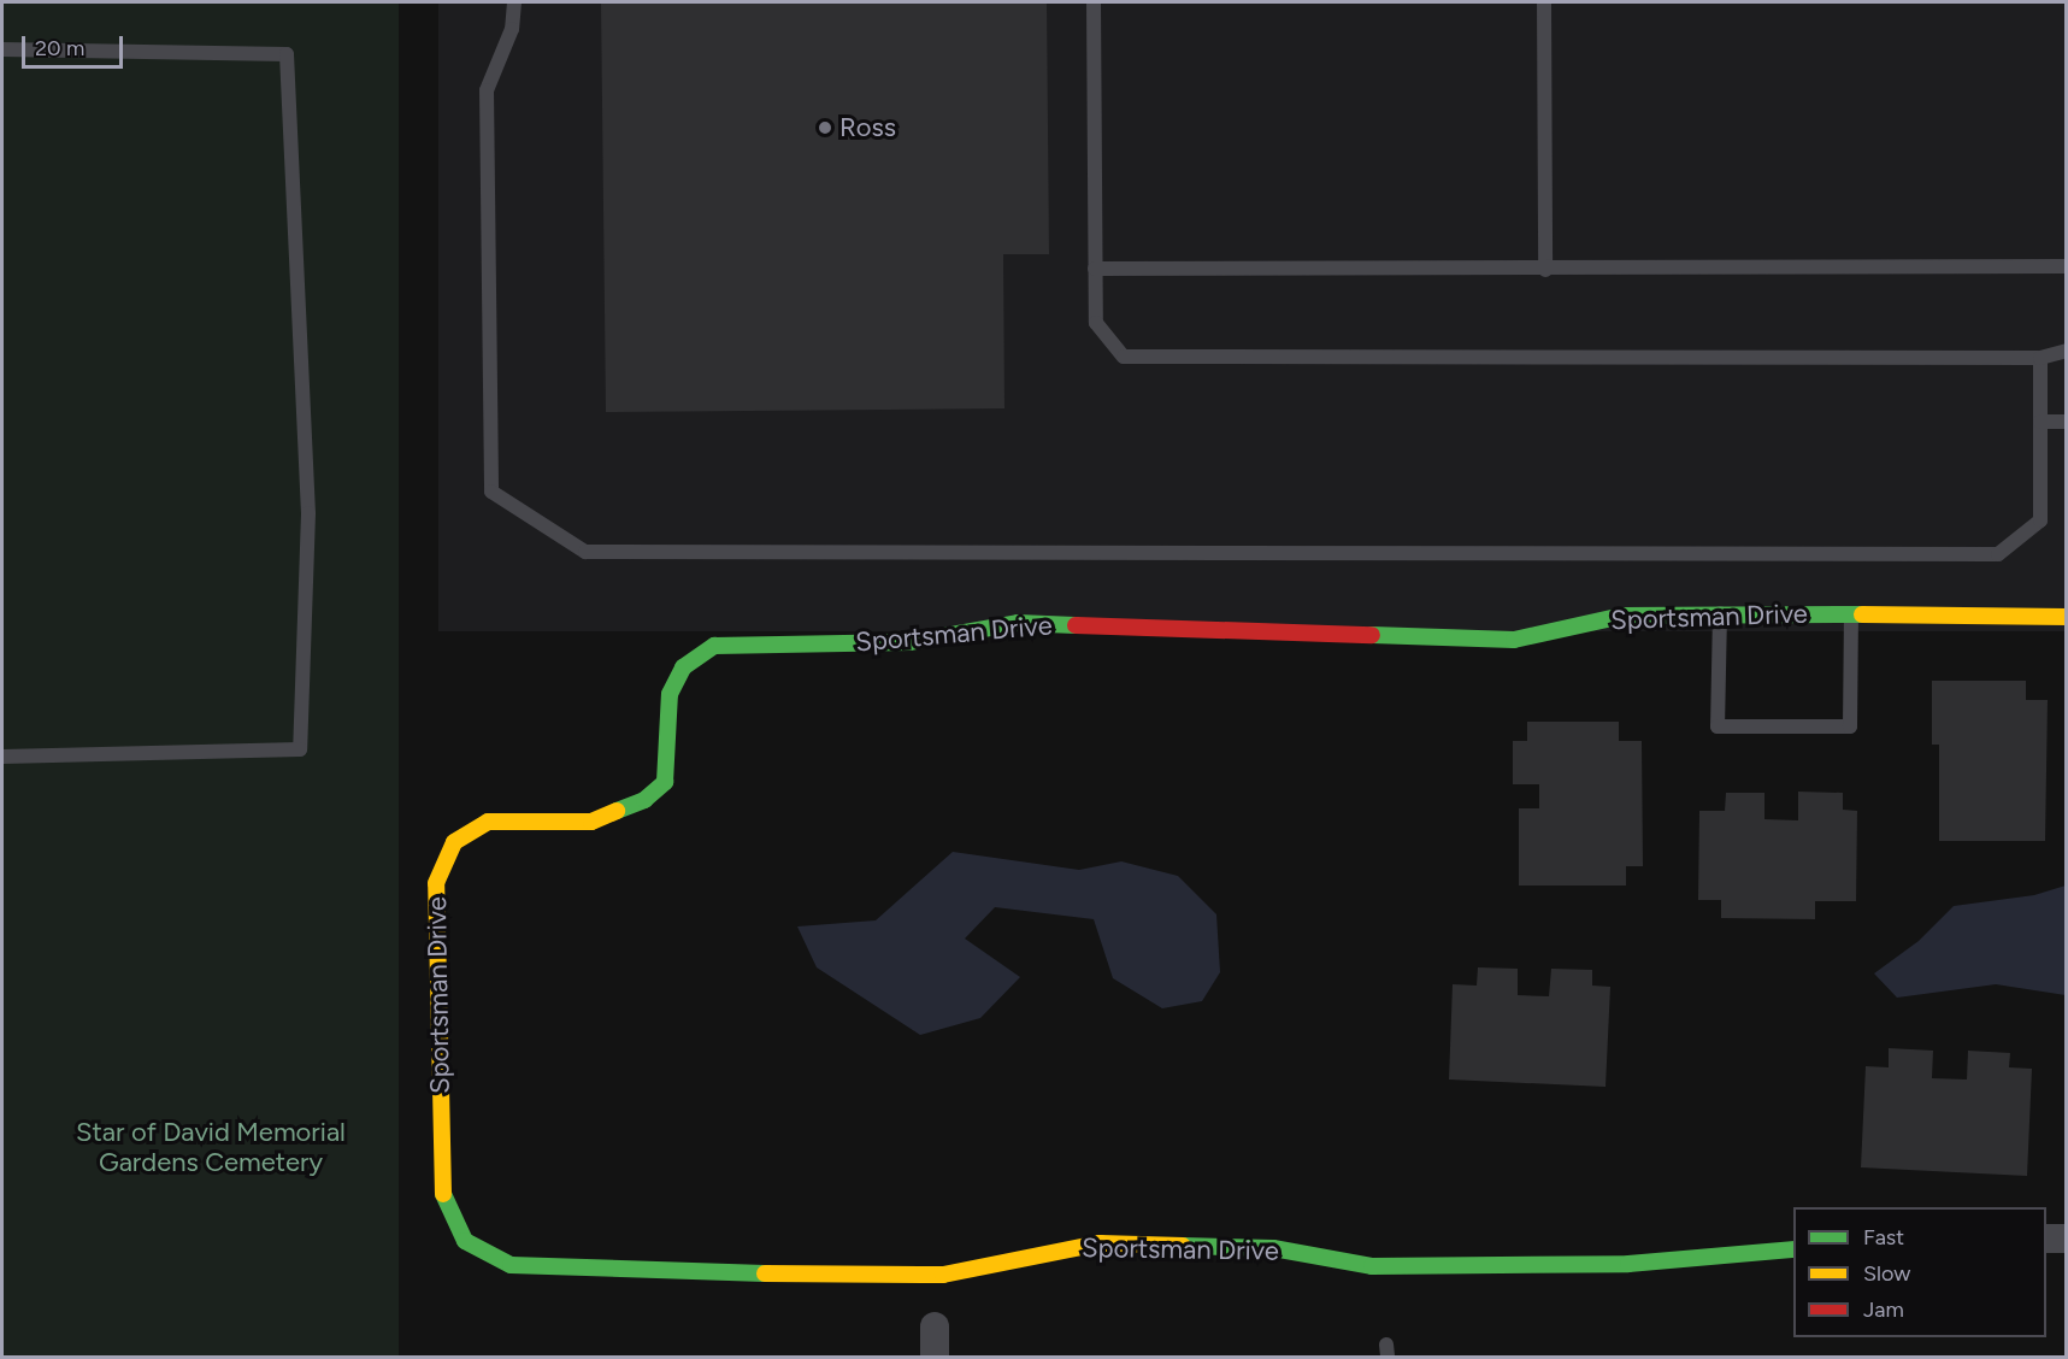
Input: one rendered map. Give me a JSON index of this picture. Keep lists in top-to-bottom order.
{
  "streets": {
    "street": ["Sportsman Drive"]
  },
  "parks": ["Star of David Memorial Gardens Cemetery"],
  "places": ["Ross"],
  "legend": ["Fast", "Slow", "Jam"],
  "scale_bar": "20 m"
}
